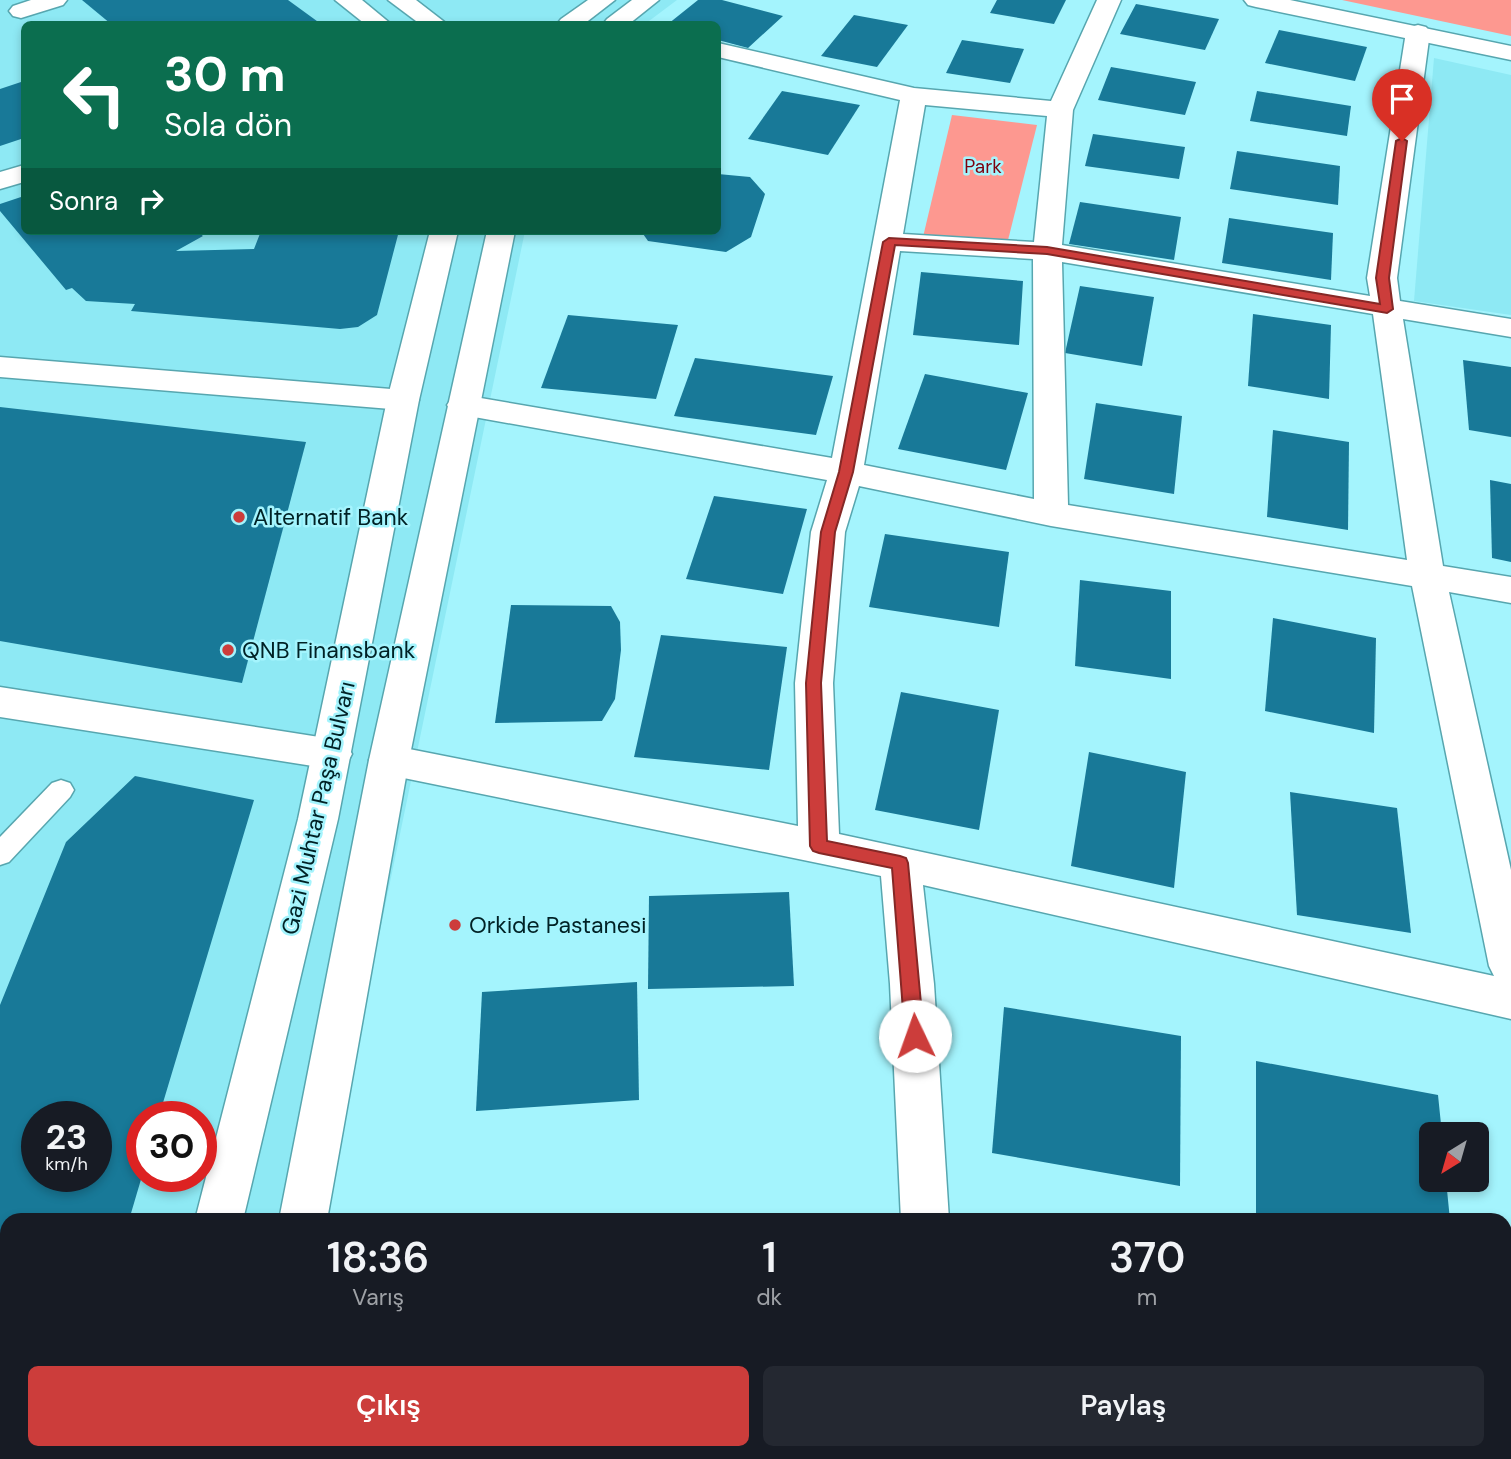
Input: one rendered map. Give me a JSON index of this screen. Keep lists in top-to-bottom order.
{
  "streets": {
    "street": ["Gazi Muhtar Paşa Bulvarı"]
  },
  "parks": ["Park"],
  "places": ["Alternatif Bank", "QNB Finansbank", "Orkide Pastanesi"],
  "north": "bottom left",
  "page": {
    "turn": ["30 m", "Sola dön"],
    "then": "Sonra",
    "speed": "23 km/h",
    "limit": "30",
    "eta": [
      "18:36",
      "Varış",
      "1",
      "dk",
      "370",
      "m"
    ],
    "buttons": ["Çıkış", "Paylaş"]
  }
}
